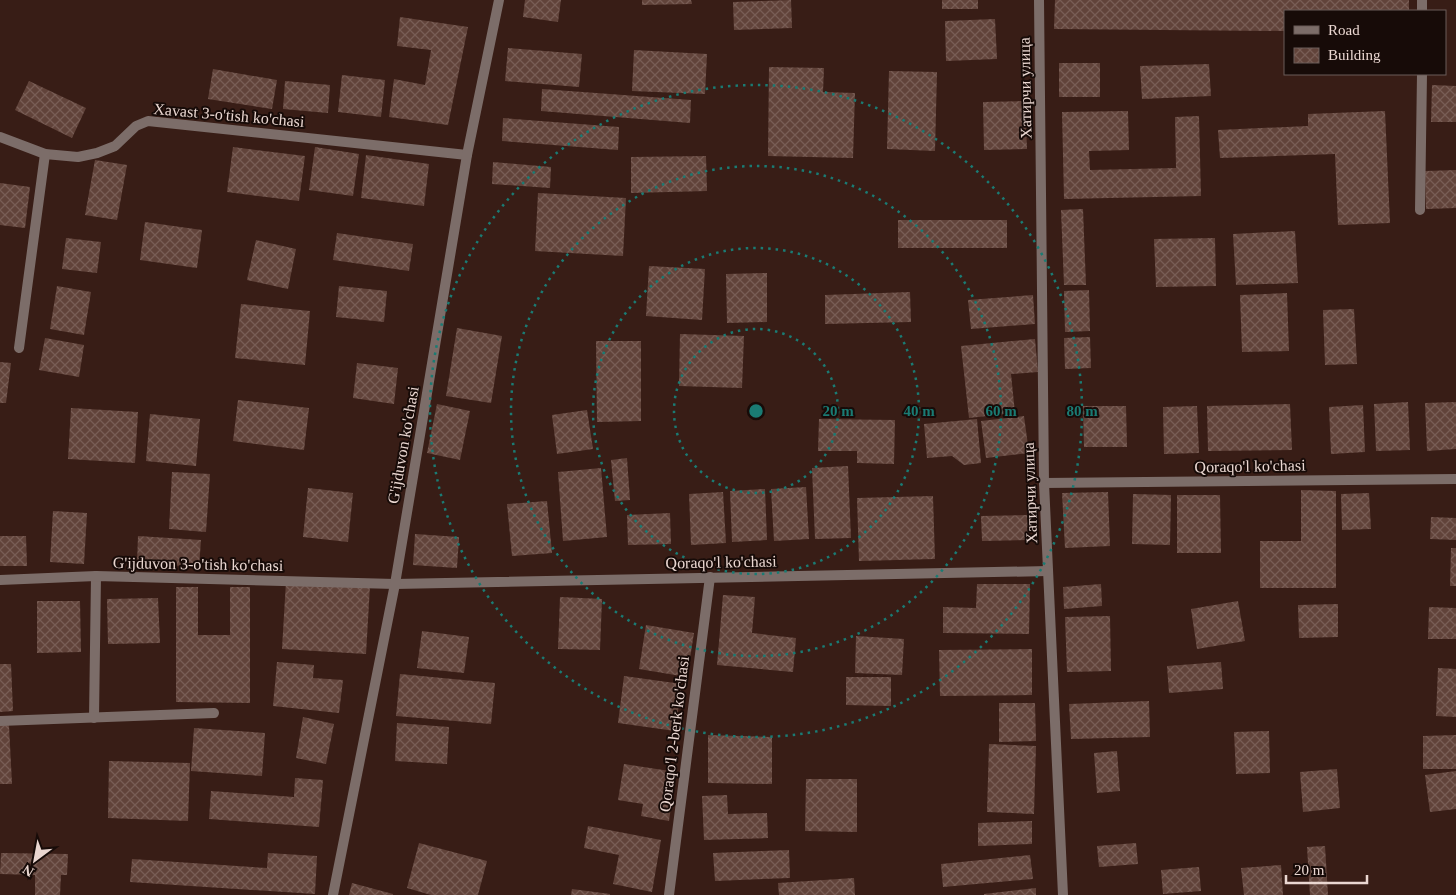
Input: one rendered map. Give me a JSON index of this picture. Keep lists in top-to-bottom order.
{
  "streets": {
    "street": [
      "Хатирчи улица",
      "Xavast 3-o'tish ko'chasi",
      "G'ijduvon ko'chasi",
      "Qoraqo'l ko'chasi",
      "G'ijduvon 3-o'tish ko'chasi",
      "Qoraqo'l 2-berk ko'chasi"
    ]
  },
  "crossings": [
    ["Хатирчи улица", "Qoraqo'l ko'chasi"],
    ["Xavast 3-o'tish ko'chasi", "G'ijduvon ko'chasi"],
    ["G'ijduvon ko'chasi", "Qoraqo'l ko'chasi"],
    ["G'ijduvon ko'chasi", "G'ijduvon 3-o'tish ko'chasi"],
    ["Qoraqo'l ko'chasi", "G'ijduvon 3-o'tish ko'chasi"],
    ["Qoraqo'l ko'chasi", "Qoraqo'l 2-berk ko'chasi"]
  ],
  "legend": ["Road", "Building"],
  "scale_bar": "20 m",
  "north": "bottom left",
  "rings": [
    "20 m",
    "40 m",
    "60 m",
    "80 m"
  ]
}
